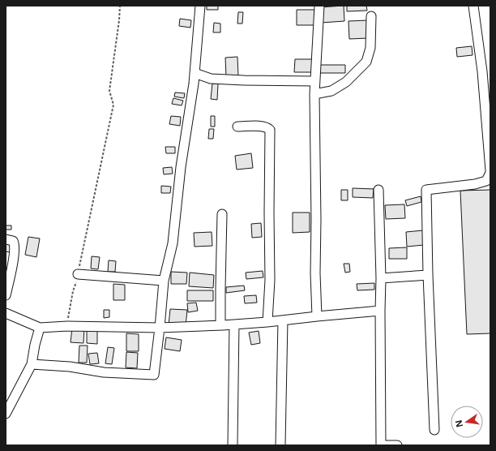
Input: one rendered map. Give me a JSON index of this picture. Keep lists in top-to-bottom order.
{
  "north": "left"
}
